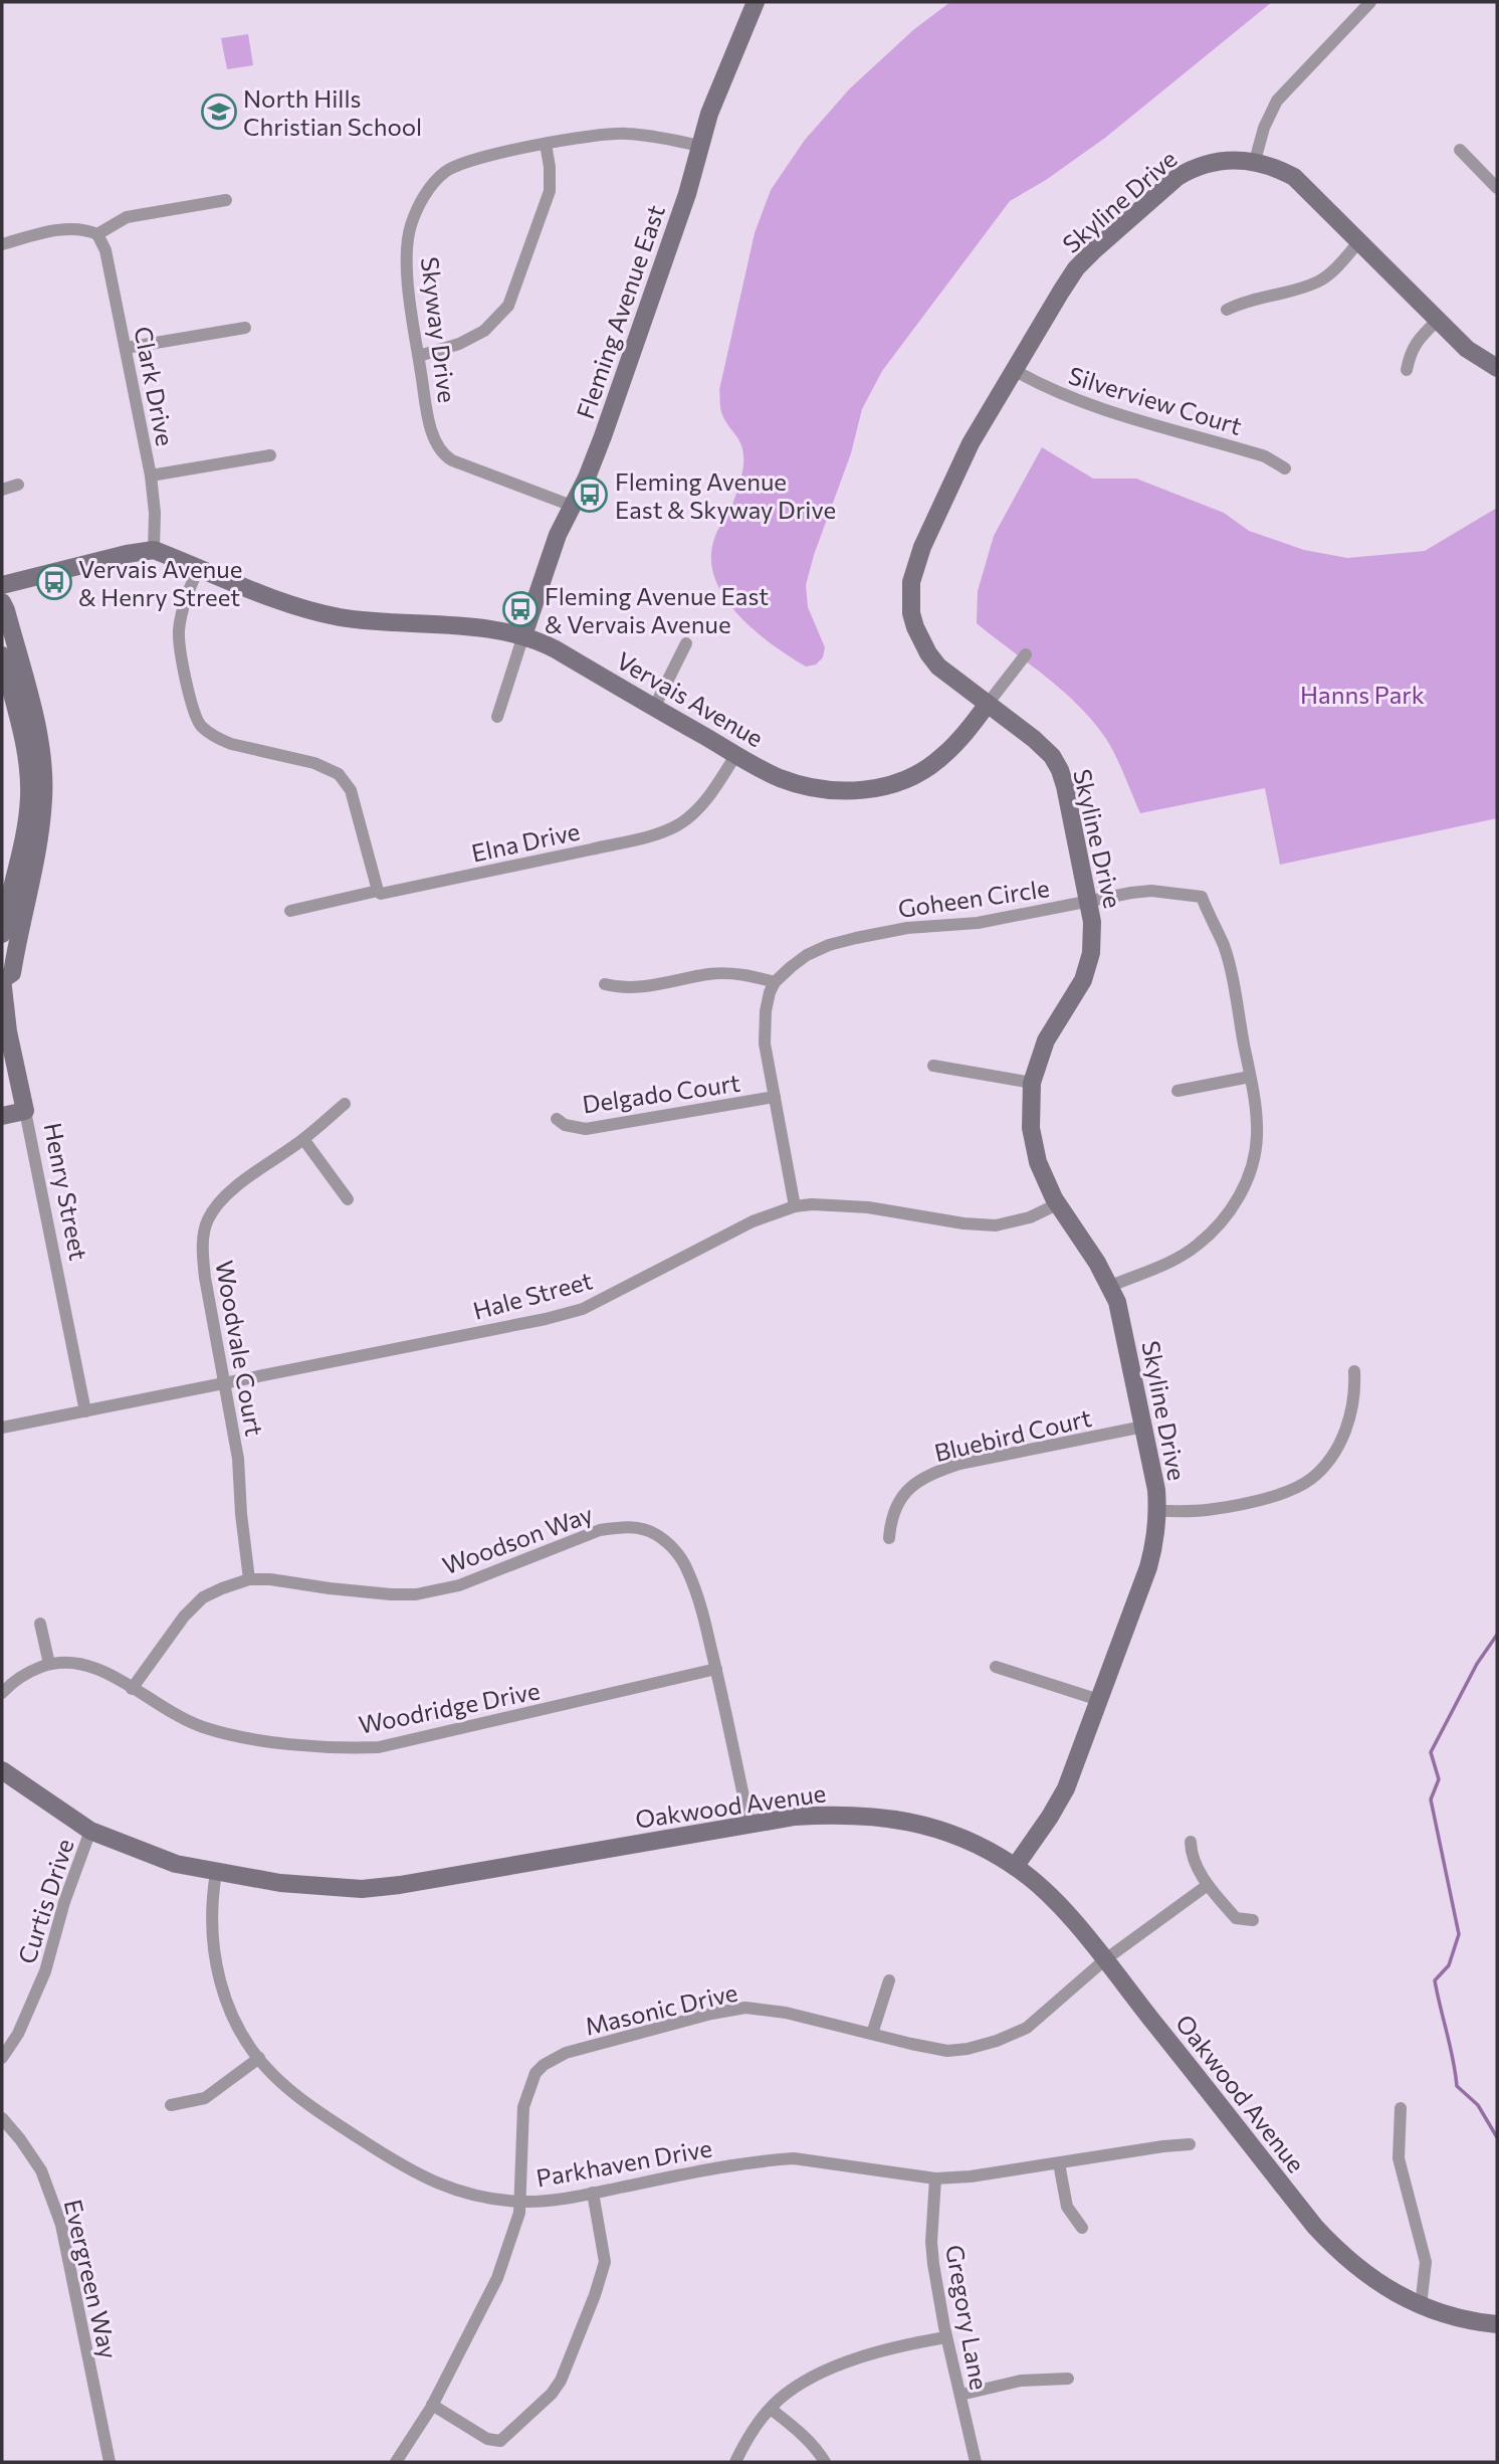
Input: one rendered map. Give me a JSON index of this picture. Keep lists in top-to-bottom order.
{
  "streets": {
    "street": [
      "Skyline Drive",
      "Fleming Avenue East",
      "Skyway Drive",
      "Clark Drive",
      "Silverview Court",
      "Vervais Avenue",
      "Elna Drive",
      "Goheen Circle",
      "Delgado Court",
      "Henry Street",
      "Hale Street",
      "Woodvale Court",
      "Bluebird Court",
      "Woodson Way",
      "Woodridge Drive",
      "Oakwood Avenue",
      "Curtis Drive",
      "Masonic Drive",
      "Parkhaven Drive",
      "Evergreen Way",
      "Gregory Lane"
    ]
  },
  "crossings": [
    ["Skyline Drive", "Silverview Court"],
    ["Skyline Drive", "Vervais Avenue"],
    ["Skyline Drive", "Goheen Circle"],
    ["Skyline Drive", "Hale Street"],
    ["Skyline Drive", "Bluebird Court"],
    ["Skyline Drive", "Oakwood Avenue"],
    ["Fleming Avenue East", "Skyway Drive"],
    ["Fleming Avenue East", "Vervais Avenue"],
    ["Clark Drive", "Vervais Avenue"],
    ["Vervais Avenue", "Elna Drive"],
    ["Henry Street", "Hale Street"],
    ["Hale Street", "Woodvale Court"],
    ["Woodvale Court", "Woodson Way"],
    ["Woodson Way", "Woodridge Drive"],
    ["Woodson Way", "Oakwood Avenue"],
    ["Oakwood Avenue", "Curtis Drive"],
    ["Oakwood Avenue", "Masonic Drive"],
    ["Oakwood Avenue", "Parkhaven Drive"],
    ["Masonic Drive", "Parkhaven Drive"],
    ["Parkhaven Drive", "Gregory Lane"]
  ],
  "parks": ["Hanns Park"],
  "places": {
    "school or university": ["North Hills Christian School"],
    "bus stop": ["Fleming Avenue East & Skyway Drive", "Vervais Avenue & Henry Street", "Fleming Avenue East & Vervais Avenue"]
  }
}
